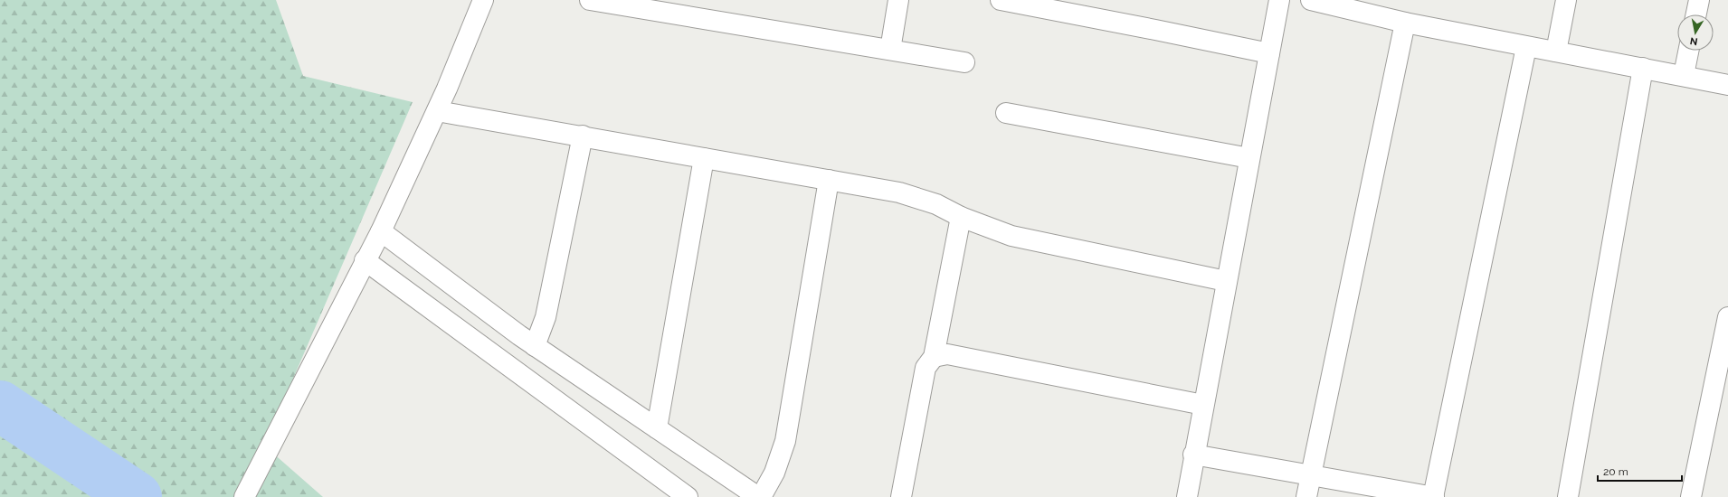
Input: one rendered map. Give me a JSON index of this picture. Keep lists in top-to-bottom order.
{
  "scale_bar": "20 m",
  "north": "bottom"
}
